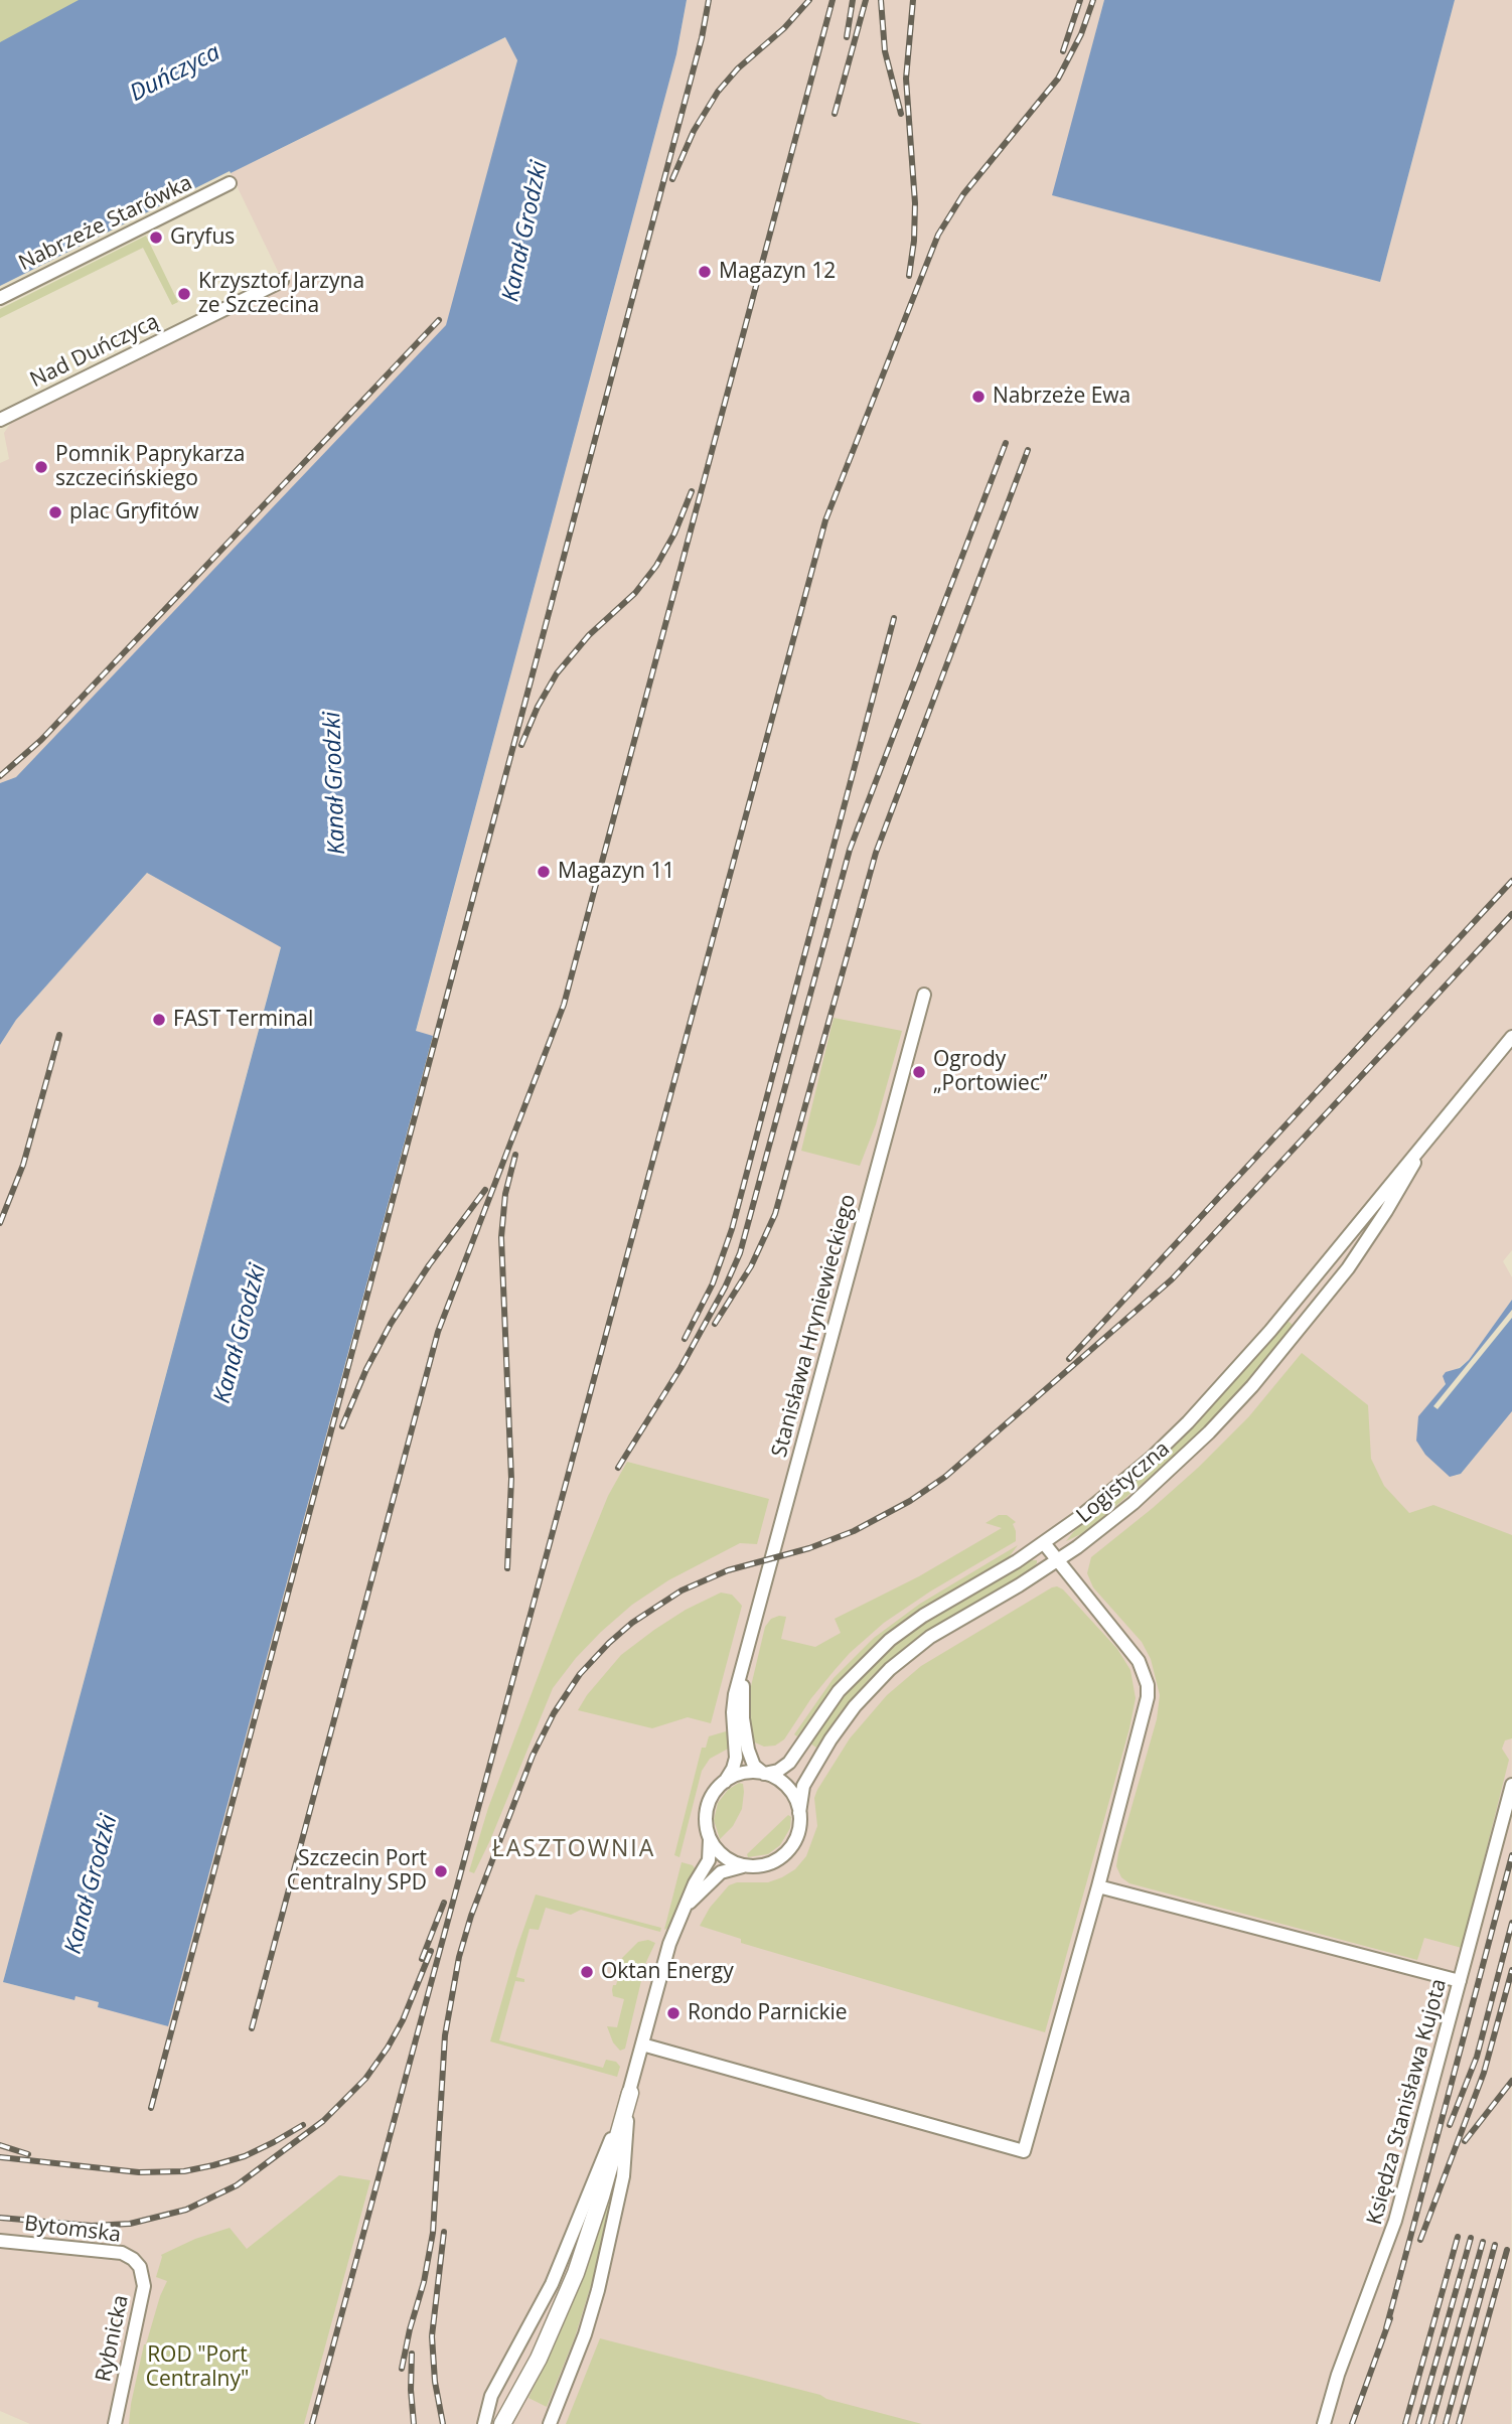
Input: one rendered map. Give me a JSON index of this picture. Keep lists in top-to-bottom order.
{
  "streets": {
    "street": [
      "Nabrzeże Starówka",
      "Nad Duńczycą",
      "Stanisława Hryniewieckiego",
      "Logistyczna",
      "Księdza Stanisława Kujota",
      "Bytomska",
      "Rybnicka"
    ]
  },
  "crossings": [
    ["Stanisława Hryniewieckiego", "Logistyczna"],
    ["Bytomska", "Rybnicka"]
  ],
  "districts": ["ŁASZTOWNIA"],
  "water": ["Duńczyca", "Kanał Grodzki"],
  "parks": ["ROD \"Port Centralny\""],
  "places": [
    "Gryfus",
    "Magazyn 12",
    "Krzysztof Jarzyna ze Szczecina",
    "Nabrzeże Ewa",
    "Pomnik Paprykarza szczecińskiego",
    "plac Gryfitów",
    "Magazyn 11",
    "FAST Terminal",
    "Ogrody „Portowiec”",
    "Szczecin Port Centralny SPD",
    "Oktan Energy",
    "Rondo Parnickie"
  ]
}
